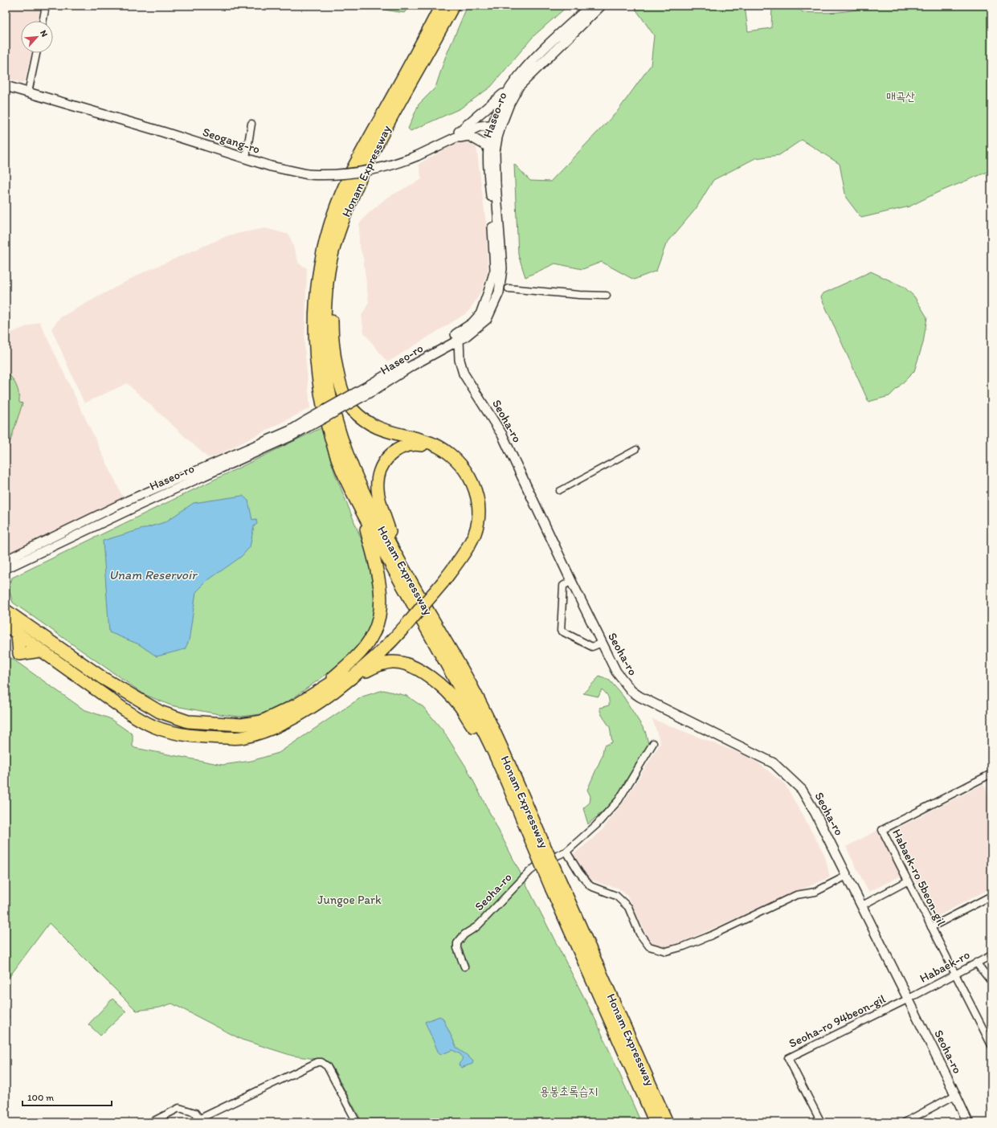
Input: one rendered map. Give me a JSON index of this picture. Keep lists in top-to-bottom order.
{
  "streets": {
    "highway": ["Honam Expressway"],
    "main road": ["Haseo-ro", "Seogang-ro", "Seoha-ro"],
    "street": ["Habaek-ro 5beon-gil", "Habaek-ro", "Seoha-ro 94beon-gil"]
  },
  "crossings": [
    ["Haseo-ro", "Seogang-ro"],
    ["Haseo-ro", "Seoha-ro"],
    ["Seoha-ro", "Habaek-ro"],
    ["Seoha-ro", "Seoha-ro 94beon-gil"],
    ["Habaek-ro 5beon-gil", "Habaek-ro"],
    ["Habaek-ro", "Seoha-ro 94beon-gil"]
  ],
  "water": ["Unam Reservoir"],
  "parks": ["매곡산", "Jungoe Park", "용봉초록습지"],
  "scale_bar": "100 m",
  "north": "top right"
}
